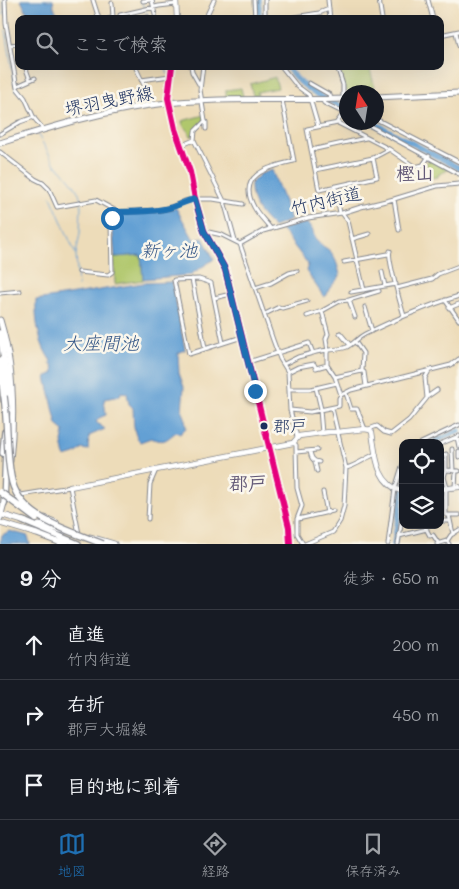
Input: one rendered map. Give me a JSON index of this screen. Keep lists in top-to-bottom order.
{
  "streets": {
    "main road": ["堺羽曳野線"],
    "street": ["竹内街道"]
  },
  "districts": ["樫山", "郡戸"],
  "water": ["新ヶ池", "大座間池"],
  "places": ["郡戸"],
  "north": "top",
  "page": {
    "search": "ここで検索",
    "heading": ["9 分", "徒歩 · 650 m"],
    "list": [
      ["直進", "竹内街道", "200 m"],
      ["右折", "郡戸大堀線", "450 m"],
      "目的地に到着"
    ],
    "nav": ["地図", "経路", "保存済み"]
  }
}
